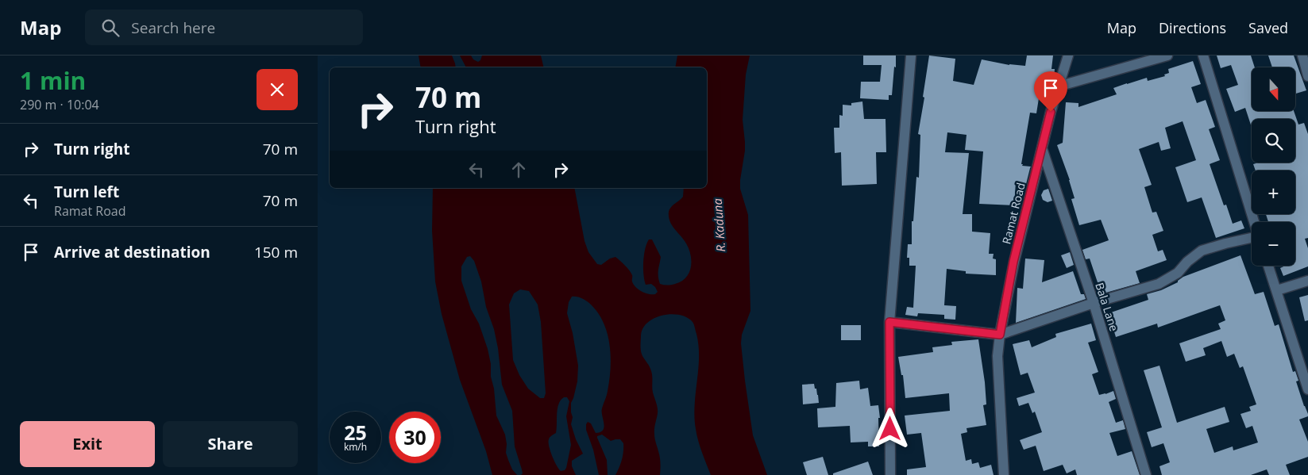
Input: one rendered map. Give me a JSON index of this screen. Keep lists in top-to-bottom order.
{
  "streets": {
    "street": ["Ramat Road", "Bala Lane"]
  },
  "crossings": [
    ["Ramat Road", "Bala Lane"]
  ],
  "water": ["R. Kaduna"],
  "north": "bottom",
  "page": {
    "header": "Map",
    "search": "Search here",
    "nav": ["Map", "Directions", "Saved"],
    "heading": ["1 min", "290 m · 10:04"],
    "map_buttons": ["+", "−"],
    "turn": ["70 m", "Turn right"],
    "list": [
      {
        "name": "Turn right",
        "value": "70 m"
      },
      {
        "name": "Turn left",
        "note": "Ramat Road",
        "value": "70 m"
      },
      {
        "name": "Arrive at destination",
        "value": "150 m"
      }
    ],
    "speed": "25 km/h",
    "limit": "30",
    "buttons": ["Exit", "Share"]
  }
}
